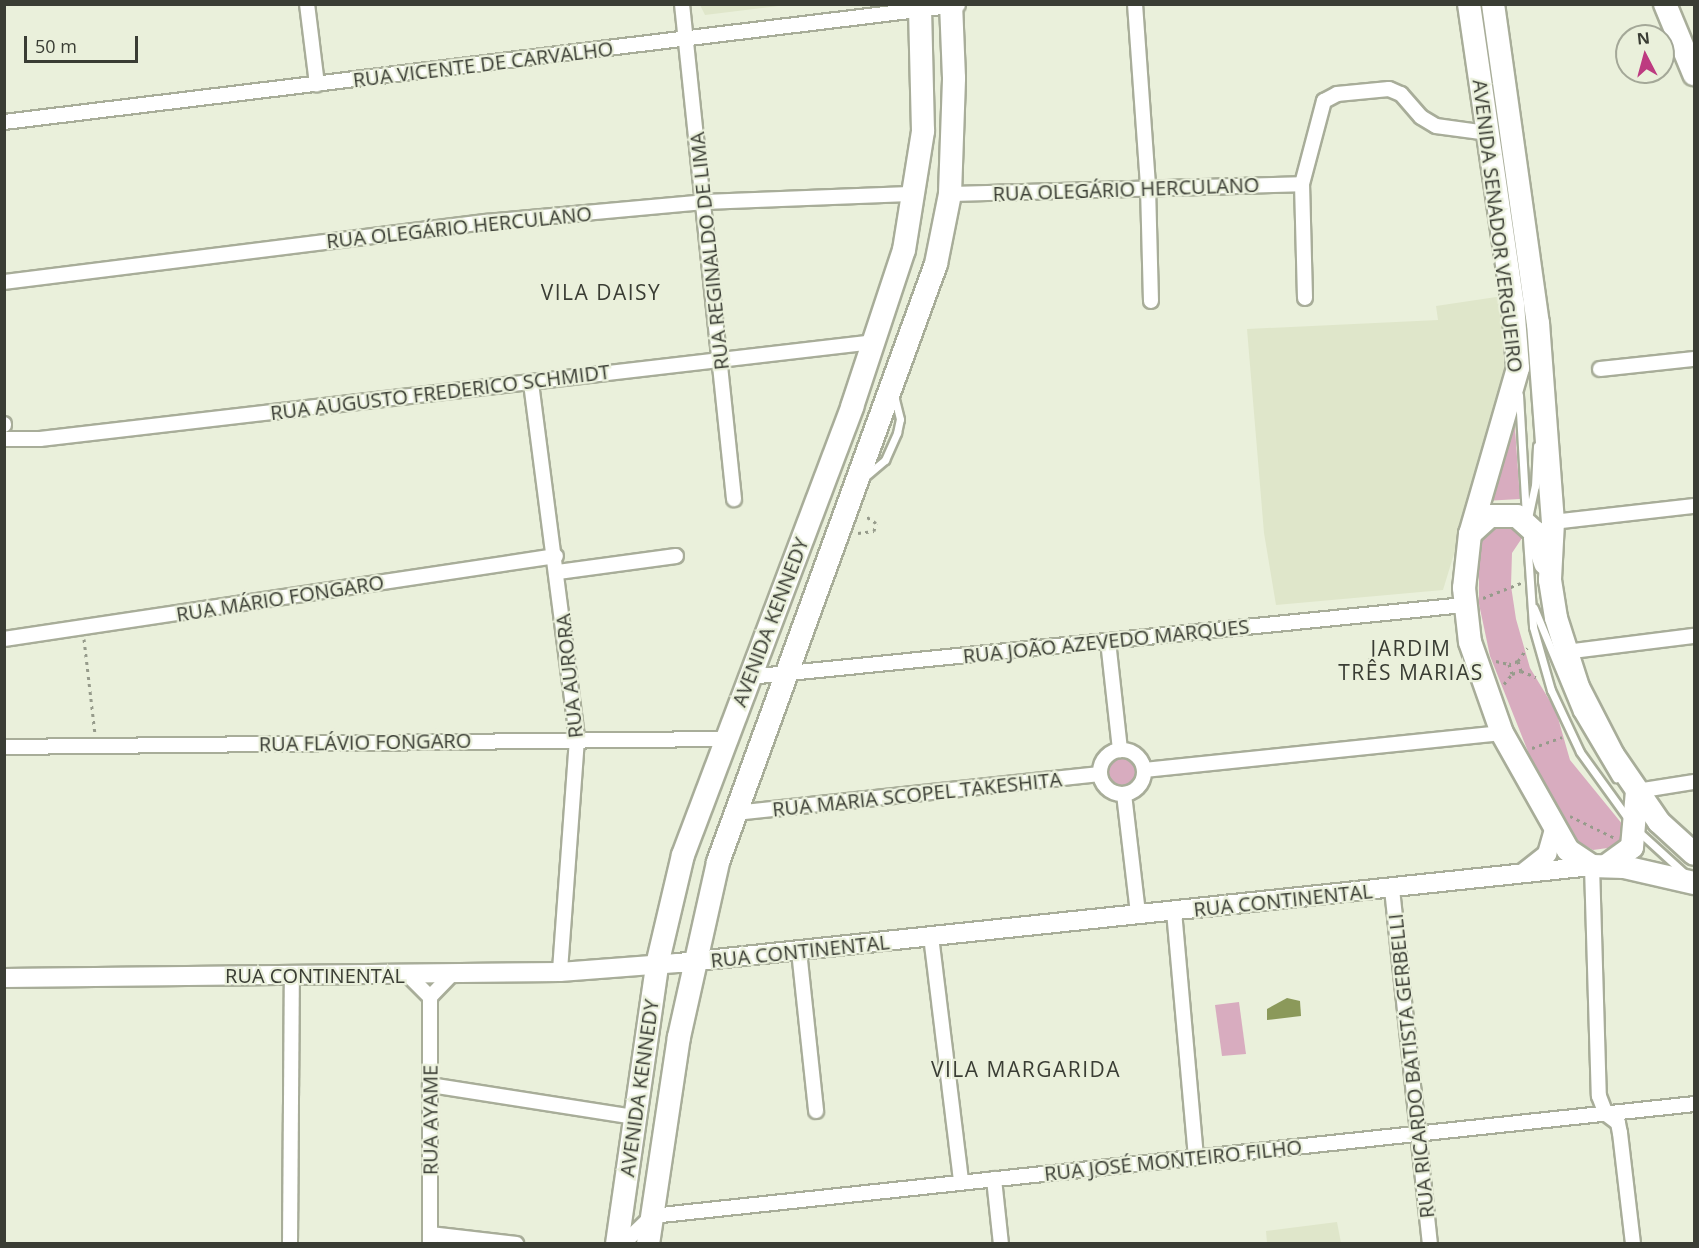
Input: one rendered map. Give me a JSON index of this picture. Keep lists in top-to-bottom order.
{
  "streets": {
    "main road": ["AVENIDA SENADOR VERGUEIRO", "AVENIDA KENNEDY"],
    "street": [
      "RUA VICENTE DE CARVALHO",
      "RUA OLEGÁRIO HERCULANO",
      "RUA REGINALDO DE LIMA",
      "RUA AUGUSTO FREDERICO SCHMIDT",
      "RUA MÁRIO FONGARO",
      "RUA JOÃO AZEVEDO MARQUES",
      "RUA AURORA",
      "RUA FLÁVIO FONGARO",
      "RUA MARIA SCOPEL TAKESHITA",
      "RUA CONTINENTAL",
      "RUA RICARDO BATISTA GERBELLI",
      "RUA AYAME",
      "RUA JOSÉ MONTEIRO FILHO"
    ]
  },
  "crossings": [
    ["RUA VICENTE DE CARVALHO", "RUA REGINALDO DE LIMA"],
    ["RUA VICENTE DE CARVALHO", "AVENIDA KENNEDY"],
    ["RUA OLEGÁRIO HERCULANO", "RUA REGINALDO DE LIMA"],
    ["RUA OLEGÁRIO HERCULANO", "AVENIDA KENNEDY"],
    ["RUA REGINALDO DE LIMA", "RUA AUGUSTO FREDERICO SCHMIDT"],
    ["RUA AUGUSTO FREDERICO SCHMIDT", "AVENIDA KENNEDY"],
    ["RUA AUGUSTO FREDERICO SCHMIDT", "RUA AURORA"],
    ["RUA MÁRIO FONGARO", "RUA AURORA"],
    ["AVENIDA KENNEDY", "RUA JOÃO AZEVEDO MARQUES"],
    ["AVENIDA KENNEDY", "RUA FLÁVIO FONGARO"],
    ["AVENIDA KENNEDY", "RUA MARIA SCOPEL TAKESHITA"],
    ["AVENIDA KENNEDY", "RUA CONTINENTAL"],
    ["AVENIDA KENNEDY", "RUA JOSÉ MONTEIRO FILHO"],
    ["RUA AURORA", "RUA FLÁVIO FONGARO"],
    ["RUA AURORA", "RUA CONTINENTAL"],
    ["RUA CONTINENTAL", "RUA RICARDO BATISTA GERBELLI"],
    ["RUA RICARDO BATISTA GERBELLI", "RUA JOSÉ MONTEIRO FILHO"]
  ],
  "districts": ["VILA DAISY", "JARDIM TRÊS MARIAS", "VILA MARGARIDA"],
  "scale_bar": "50 m",
  "north": "top"
}
